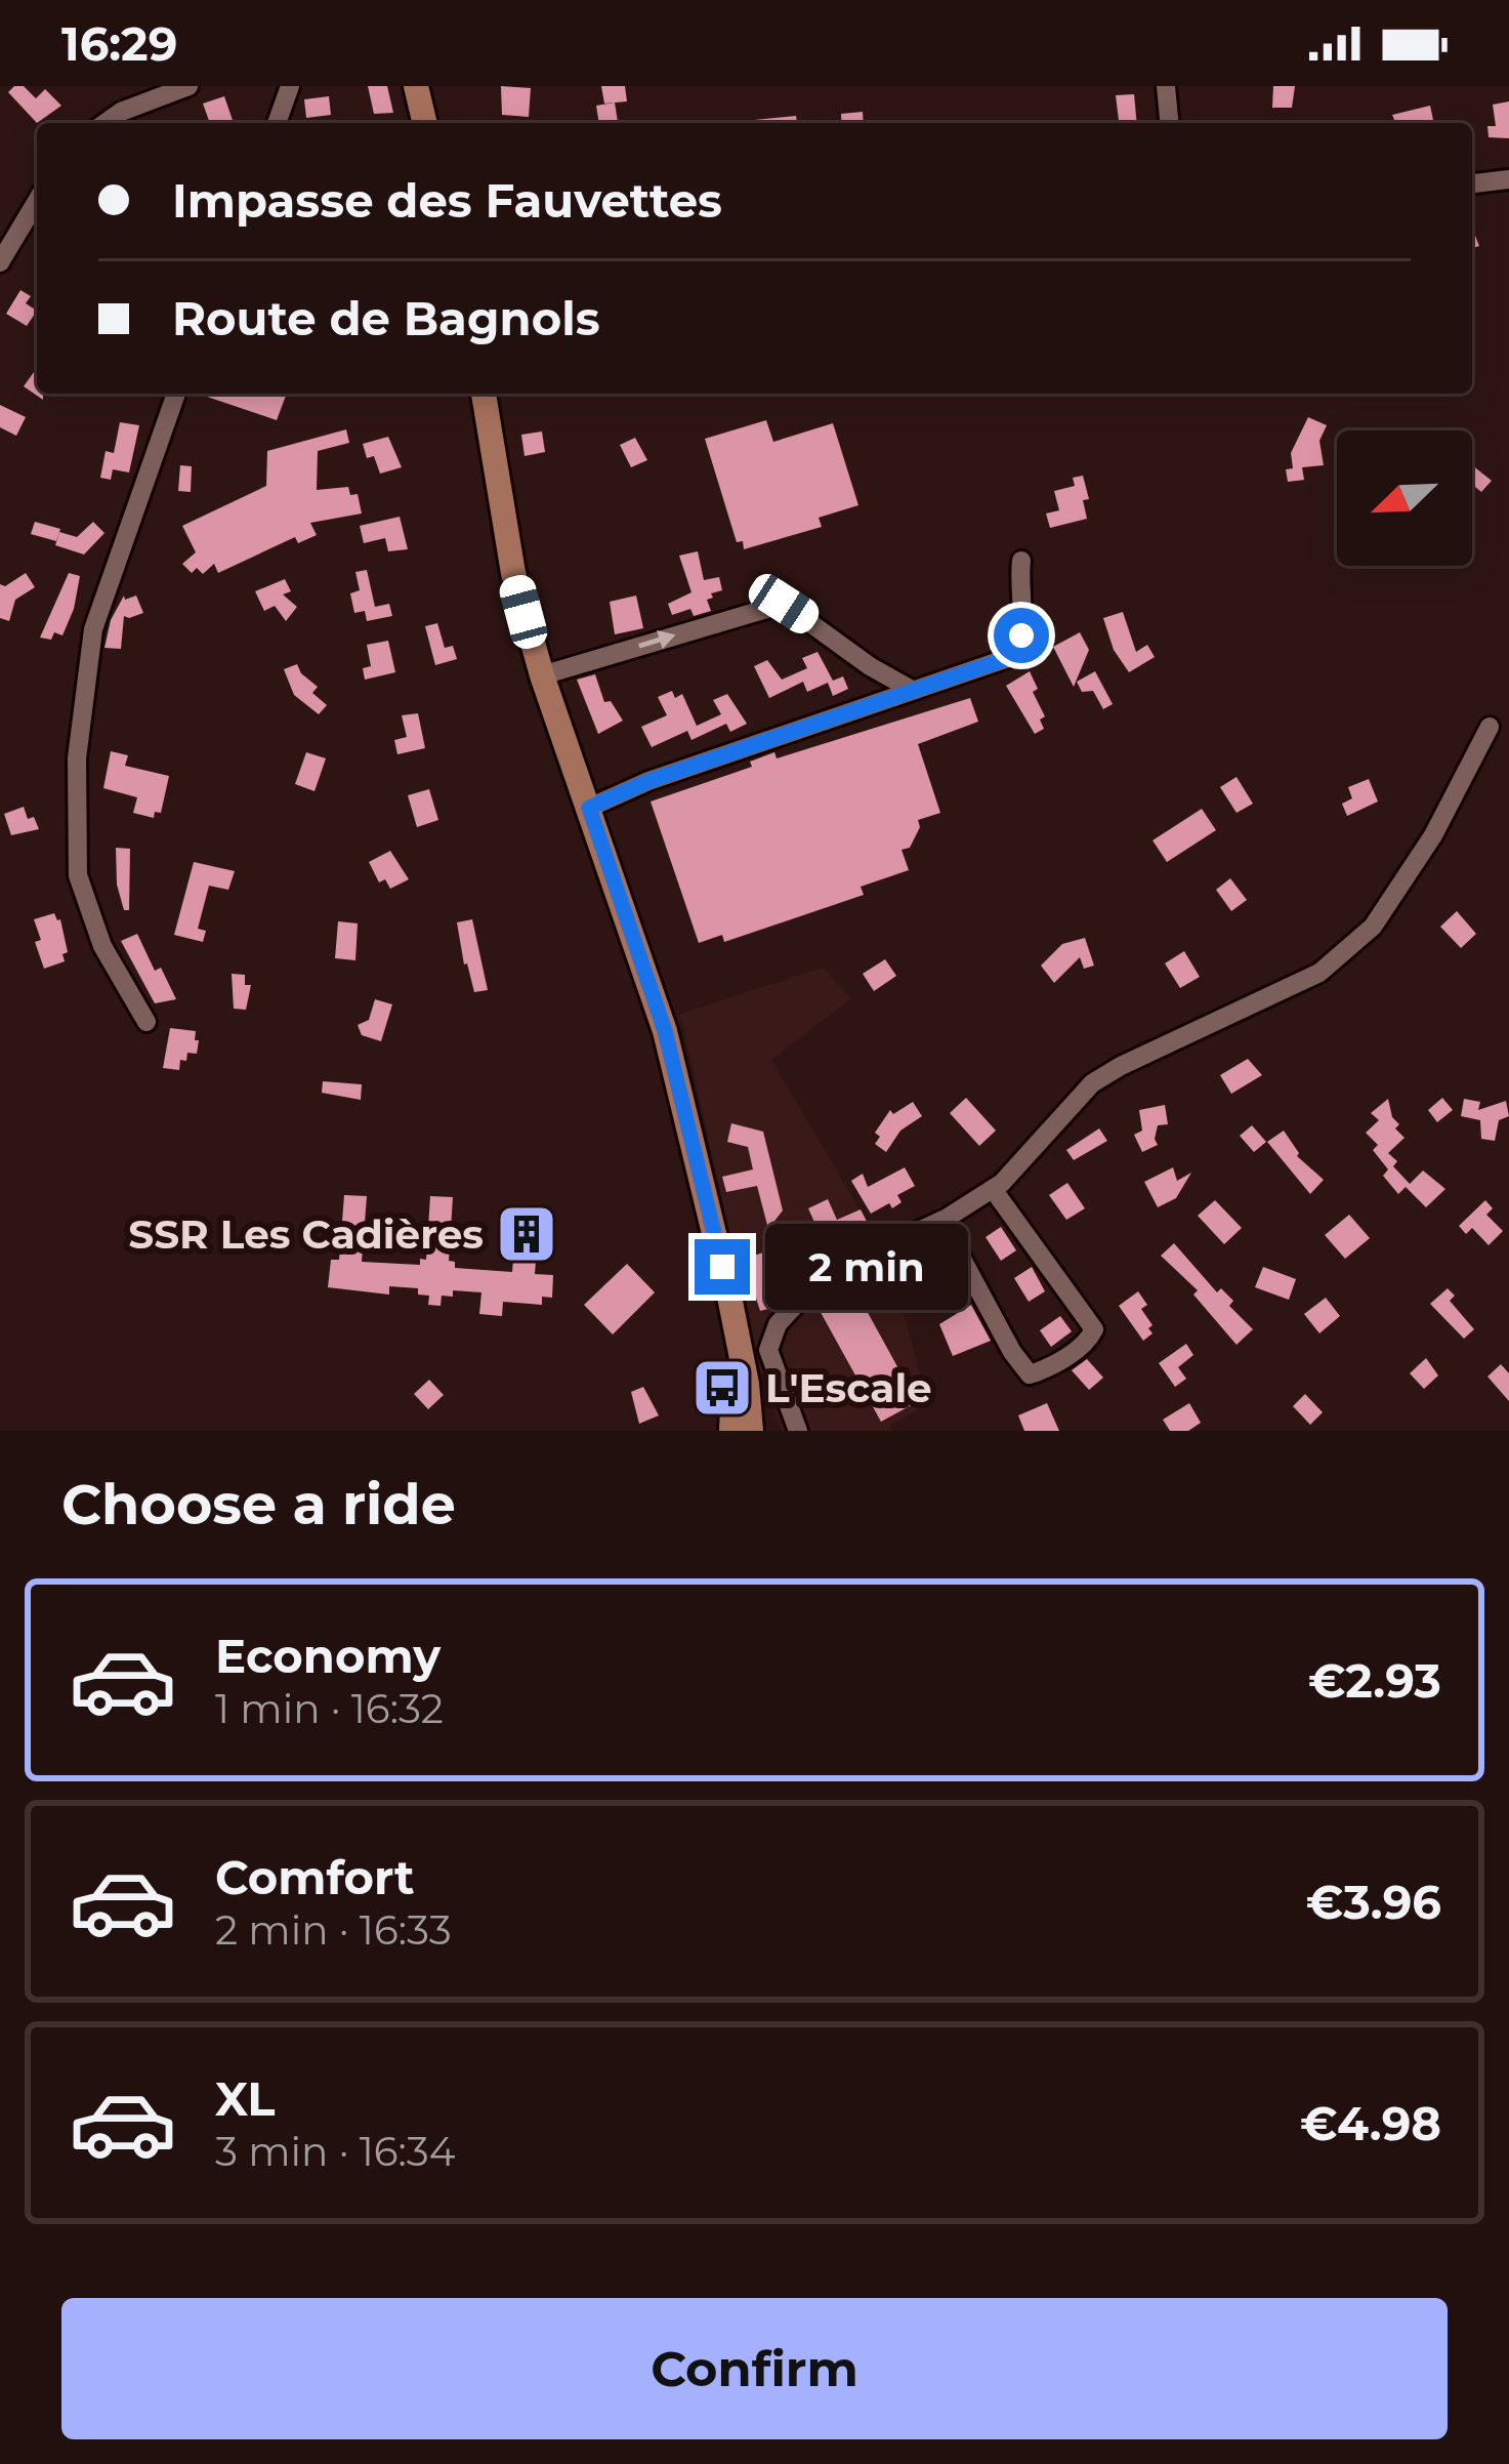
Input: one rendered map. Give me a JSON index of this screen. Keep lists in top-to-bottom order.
{
  "places": {
    "building": ["SSR Les Cadières"],
    "bus stop": ["L'Escale"]
  },
  "north": "bottom left",
  "page": {
    "status": "16:29",
    "banner": ["Impasse des Fauvettes", "Route de Bagnols"],
    "bubble": "2 min",
    "heading": "Choose a ride",
    "list": [
      {
        "name": "Economy",
        "note": "1 min · 16:32",
        "value": "€2.93"
      },
      {
        "name": "Comfort",
        "note": "2 min · 16:33",
        "value": "€3.96"
      },
      {
        "name": "XL",
        "note": "3 min · 16:34",
        "value": "€4.98"
      }
    ],
    "buttons": "Confirm"
  }
}
